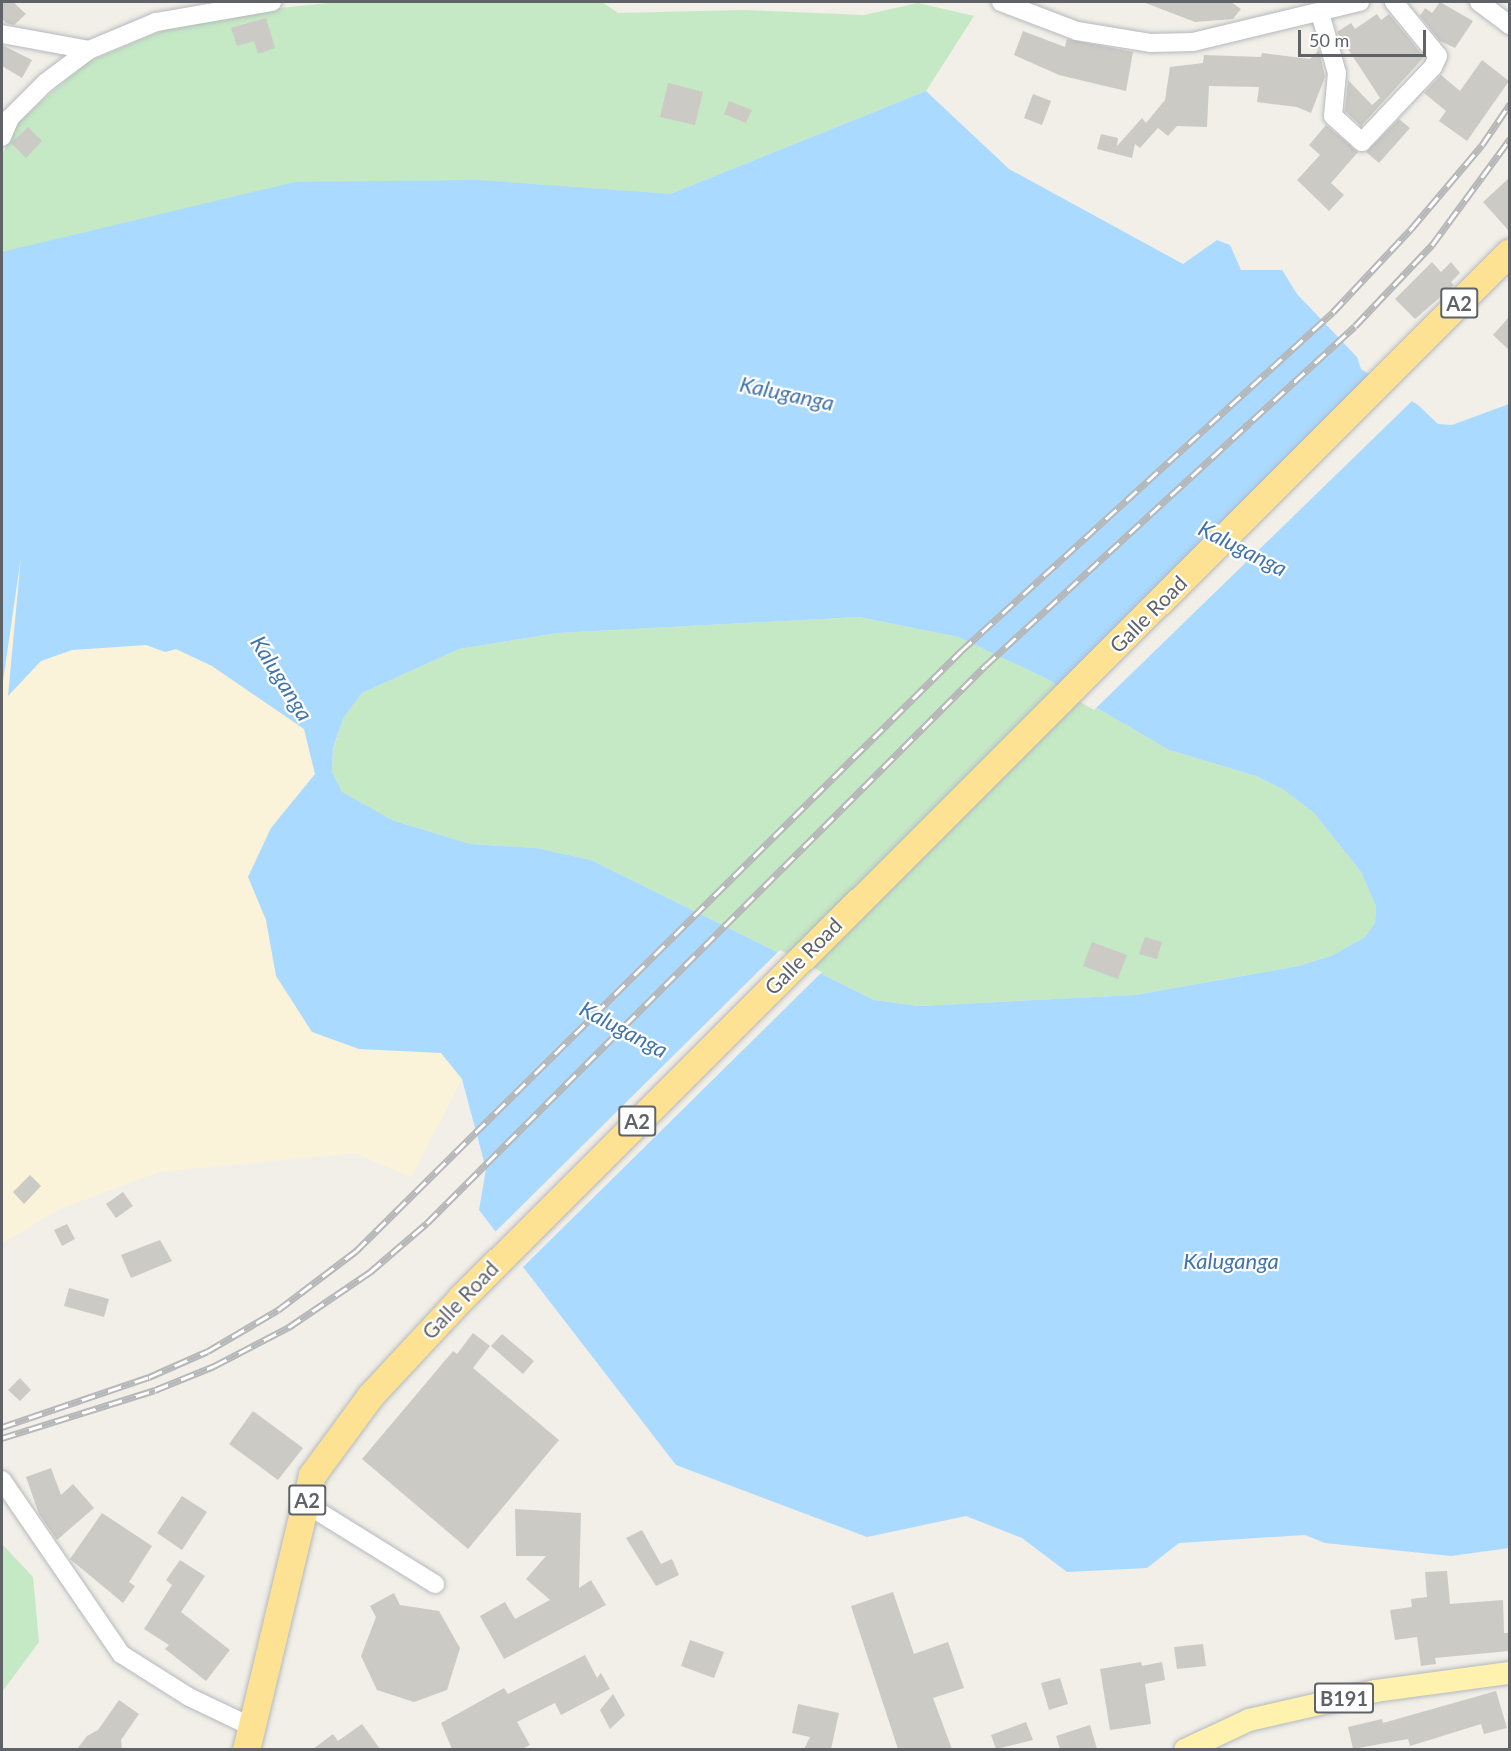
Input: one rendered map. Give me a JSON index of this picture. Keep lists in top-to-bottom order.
{
  "streets": {
    "highway": ["A2", "Galle Road"],
    "main road": ["B191"]
  },
  "water": ["Kaluganga"],
  "scale_bar": "50 m"
}
